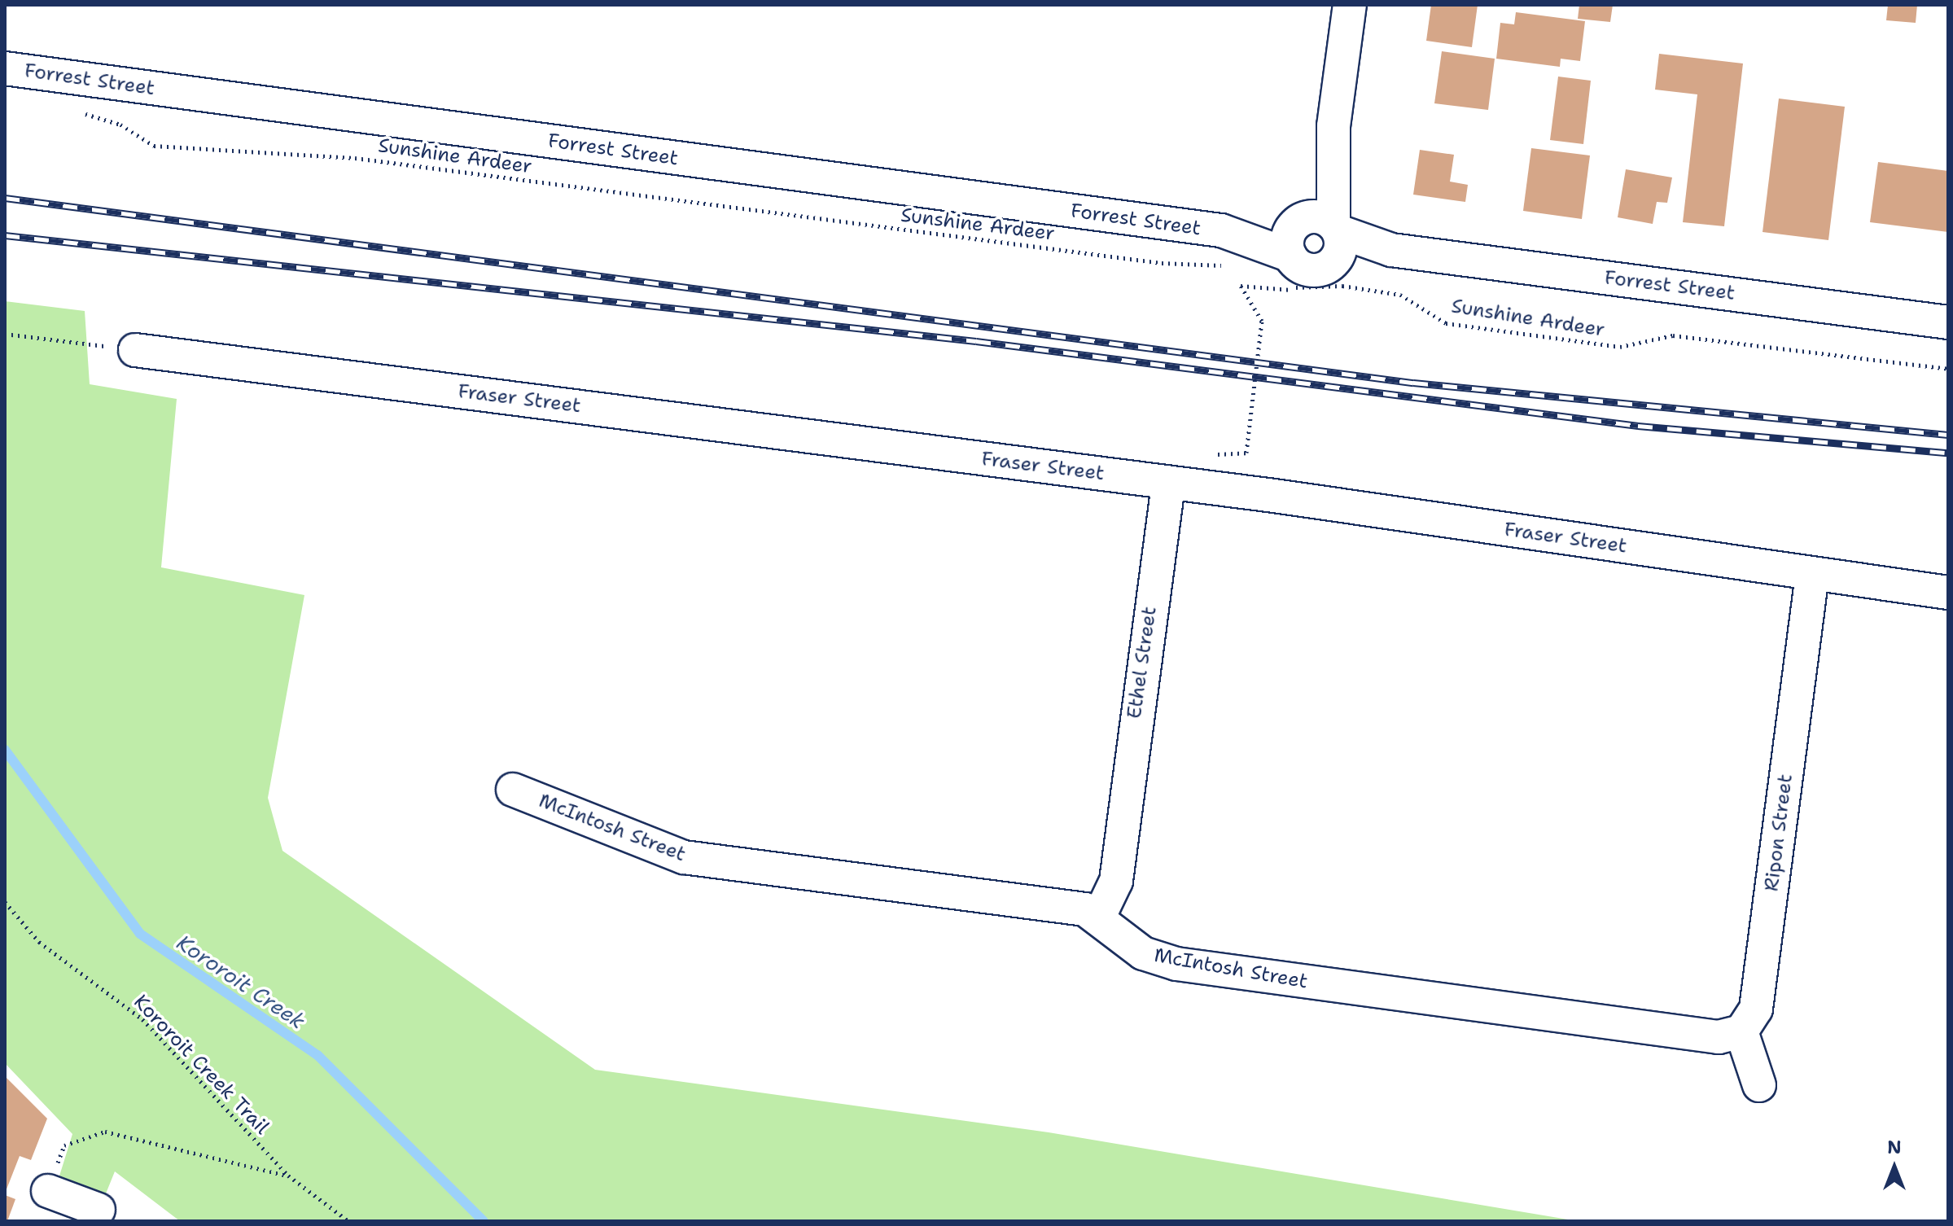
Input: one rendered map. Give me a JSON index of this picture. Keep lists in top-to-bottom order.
{
  "streets": {
    "street": [
      "Forrest Street",
      "Fraser Street",
      "Ethel Street",
      "McIntosh Street",
      "Ripon Street"
    ],
    "path": ["Sunshine Ardeer", "Kororoit Creek Trail"]
  },
  "crossings": [
    ["Sunshine Ardeer", "Fraser Street"],
    ["Sunshine Ardeer", "Ethel Street"],
    ["Fraser Street", "Ethel Street"],
    ["Fraser Street", "Ripon Street"],
    ["Ethel Street", "McIntosh Street"],
    ["McIntosh Street", "Ripon Street"]
  ],
  "water": ["Kororoit Creek"],
  "north": "top"
}
